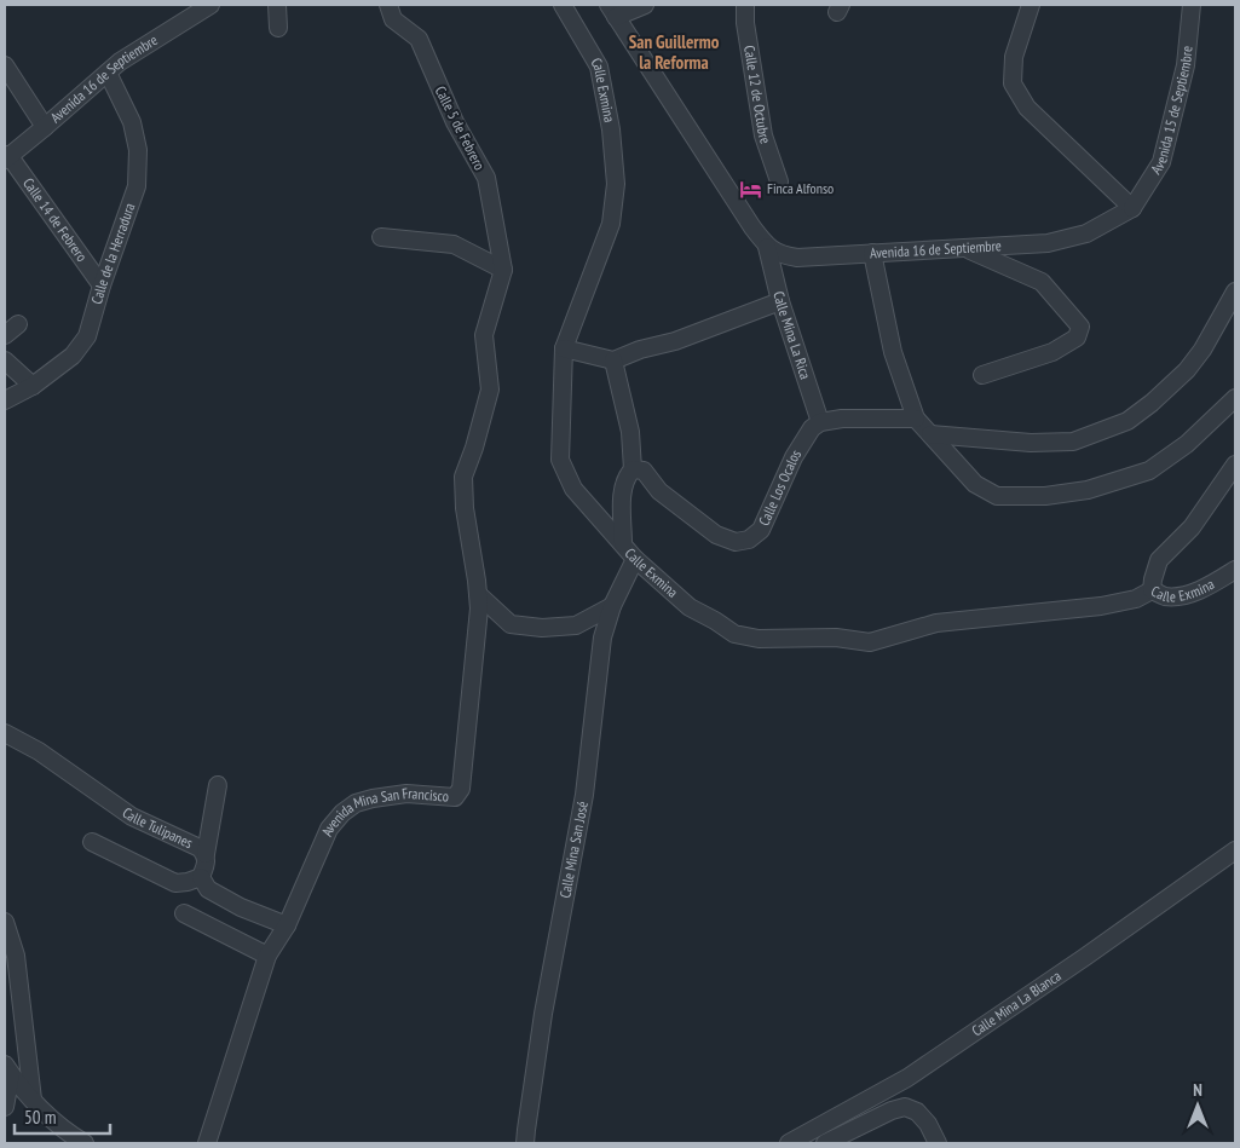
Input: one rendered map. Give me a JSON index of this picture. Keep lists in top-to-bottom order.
{
  "streets": {
    "street": [
      "Avenida 16 de Septiembre",
      "Calle Exmina",
      "Calle 12 de Octubre",
      "Avenida 15 de Septiembre",
      "Calle 5 de Febrero",
      "Calle 14 de Febrero",
      "Calle de la Herradura",
      "Calle Mina La Rica",
      "Calle Los Ocalos",
      "Avenida Mina San Francisco",
      "Calle Tulipanes",
      "Calle Mina San José",
      "Calle Mina La Blanca"
    ]
  },
  "crossings": [
    ["Avenida 16 de Septiembre", "Avenida 15 de Septiembre"],
    ["Avenida 16 de Septiembre", "Calle 14 de Febrero"],
    ["Avenida 16 de Septiembre", "Calle de la Herradura"],
    ["Avenida 16 de Septiembre", "Calle Mina La Rica"],
    ["Calle Exmina", "Calle Mina San José"],
    ["Calle 5 de Febrero", "Avenida Mina San Francisco"],
    ["Calle 14 de Febrero", "Calle de la Herradura"],
    ["Calle Mina La Rica", "Calle Los Ocalos"]
  ],
  "districts": ["San Guillermo la Reforma"],
  "places": {
    "hotel": ["Finca Alfonso"]
  },
  "scale_bar": "50 m",
  "north": "top"
}
